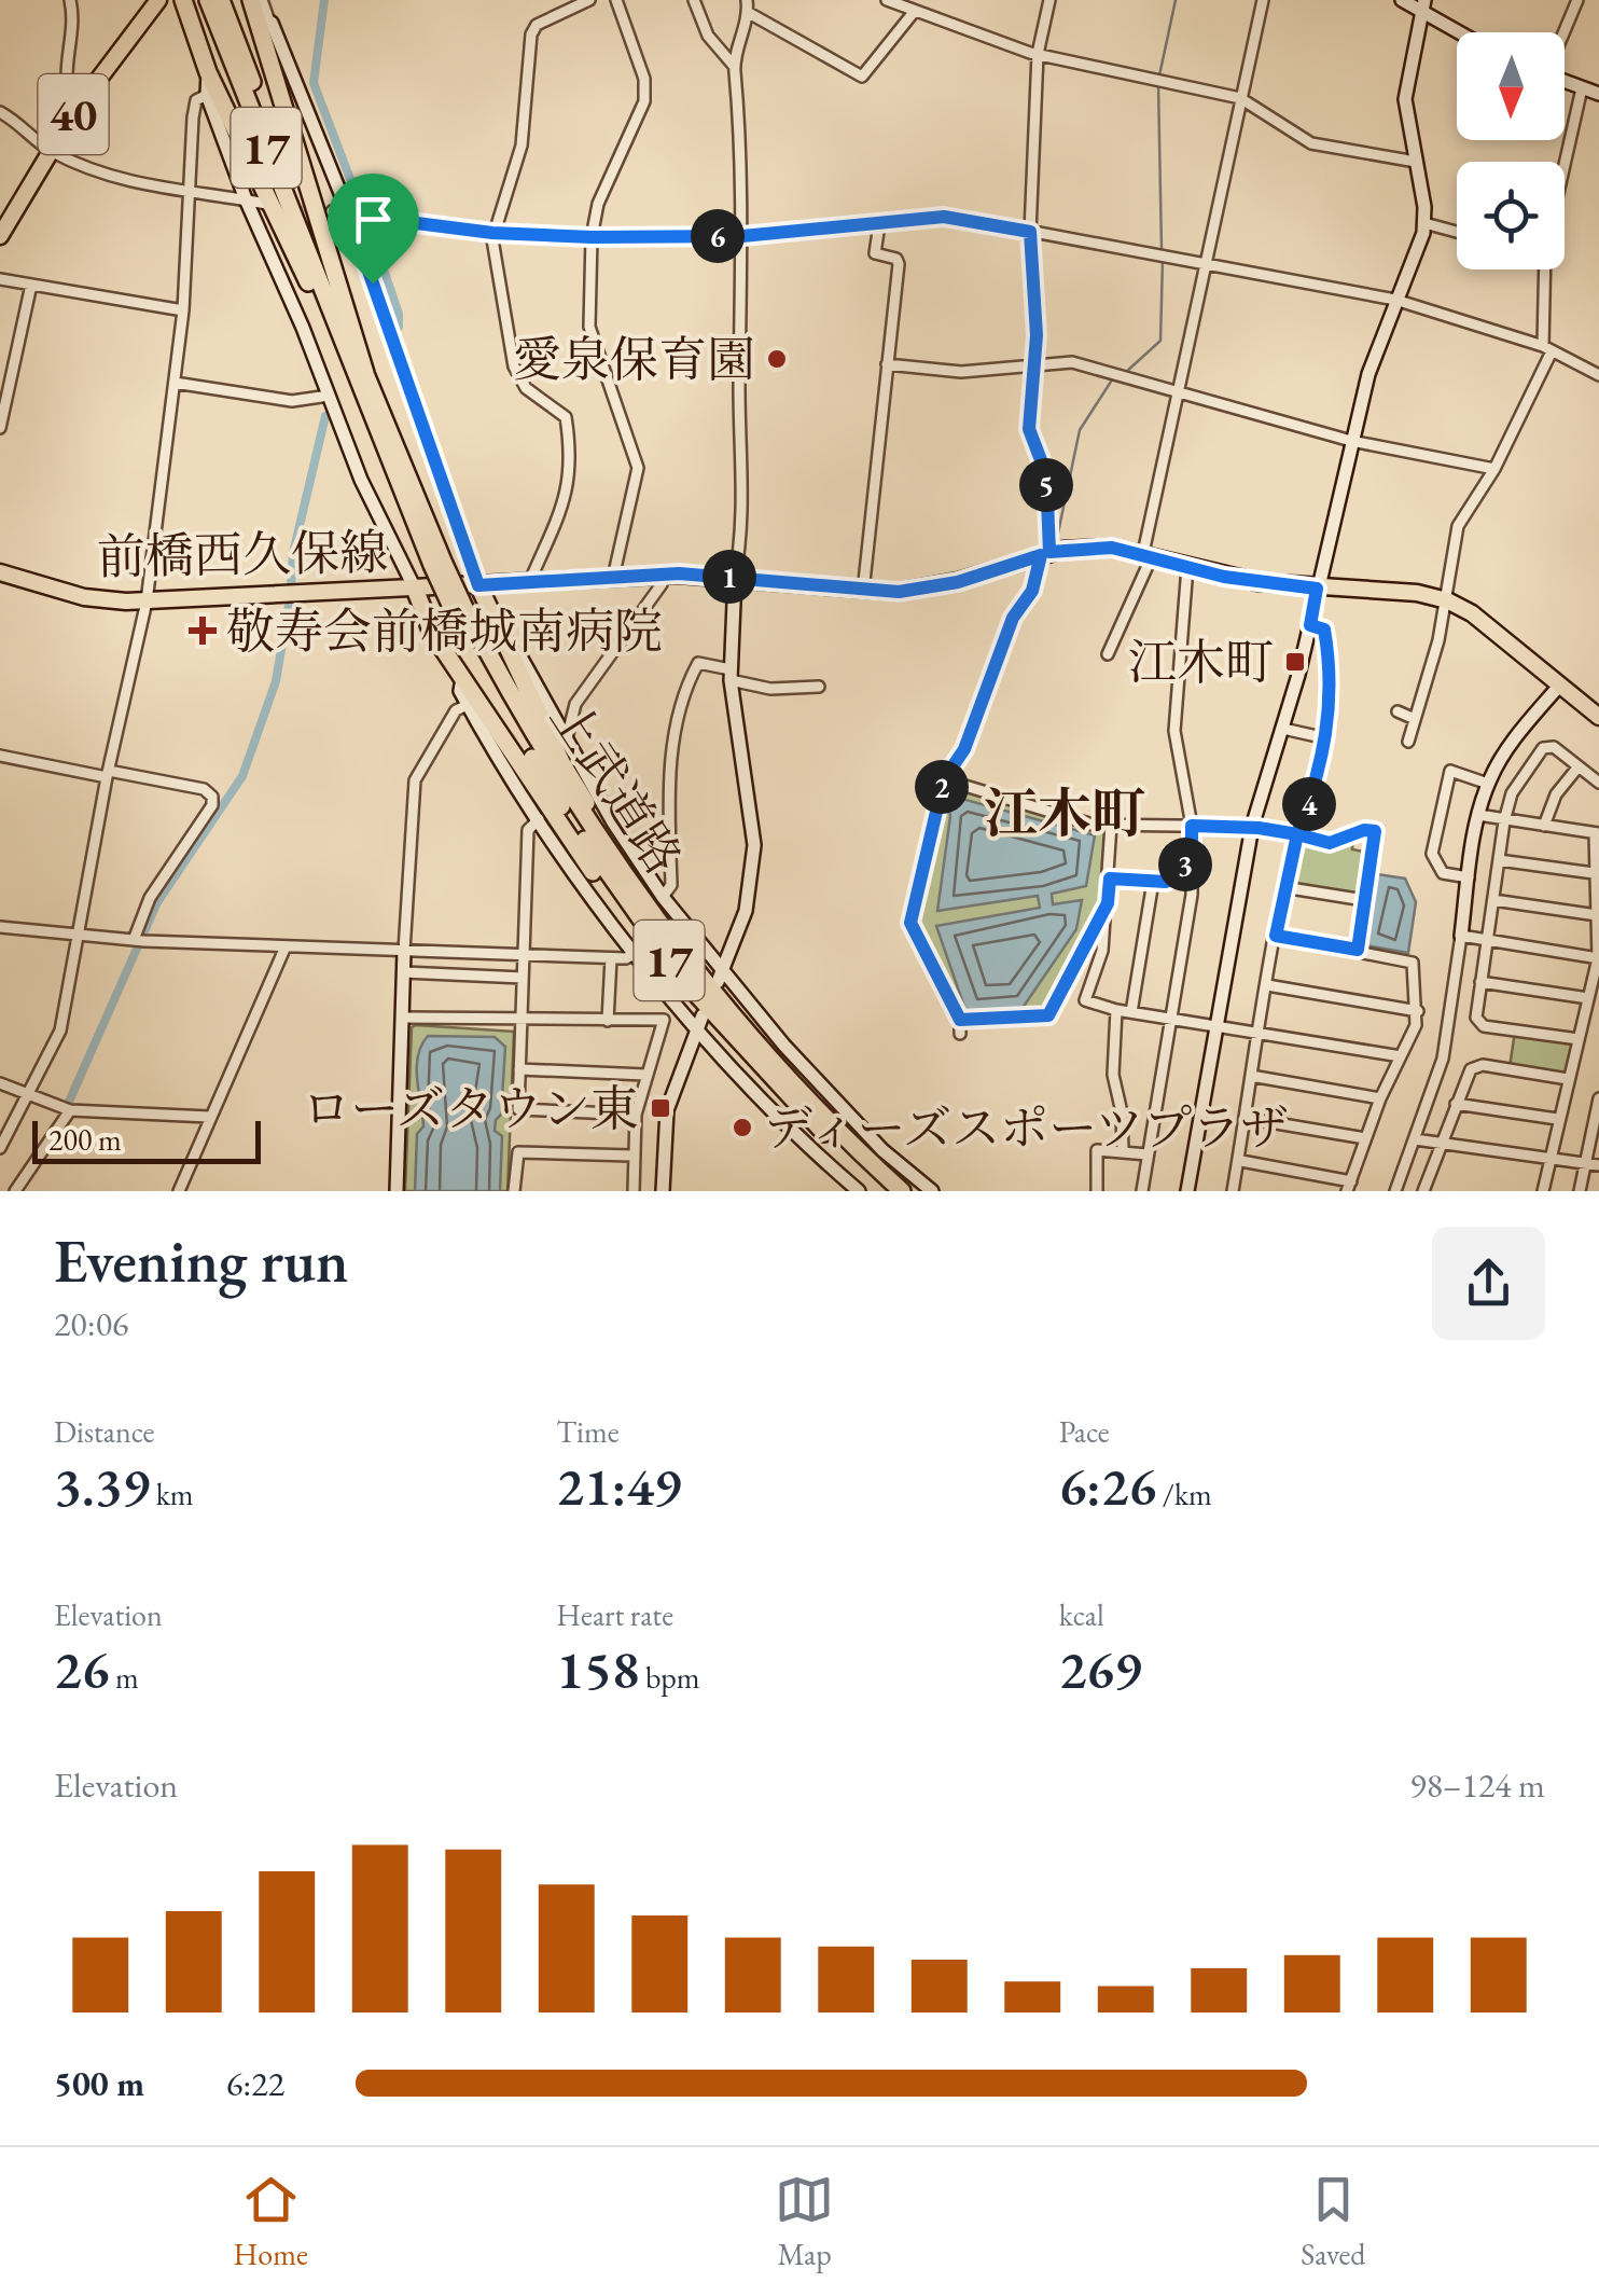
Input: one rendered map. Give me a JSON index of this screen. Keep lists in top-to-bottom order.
{
  "streets": {
    "highway": ["17", "上武道路"],
    "main road": ["40", "前橋西久保線"]
  },
  "crossings": [
    ["17", "上武道路"]
  ],
  "districts": ["江木町"],
  "places": {
    "other": ["愛泉保育園", "ディーズスポーツプラザ"],
    "health": ["敬寿会前橋城南病院"],
    "transit": ["江木町", "ローズタウン東"]
  },
  "scale_bar": "200 m",
  "north": "bottom",
  "page": {
    "pins": [
      "6",
      "5",
      "1",
      "2",
      "4",
      "3"
    ],
    "scale": "200 m",
    "heading": ["Evening run", "20:06"],
    "stats": [
      ["Distance", "3.39 km"],
      ["Time", "21:49"],
      ["Pace", "6:26 /km"],
      ["Elevation", "26 m"],
      ["Heart rate", "158 bpm"],
      ["kcal", "269"]
    ],
    "chart": ["Elevation", "98–124 m"],
    "list": [
      {
        "name": "500 m",
        "note": "6:22"
      }
    ],
    "tabs": ["Home", "Map", "Saved"]
  }
}
